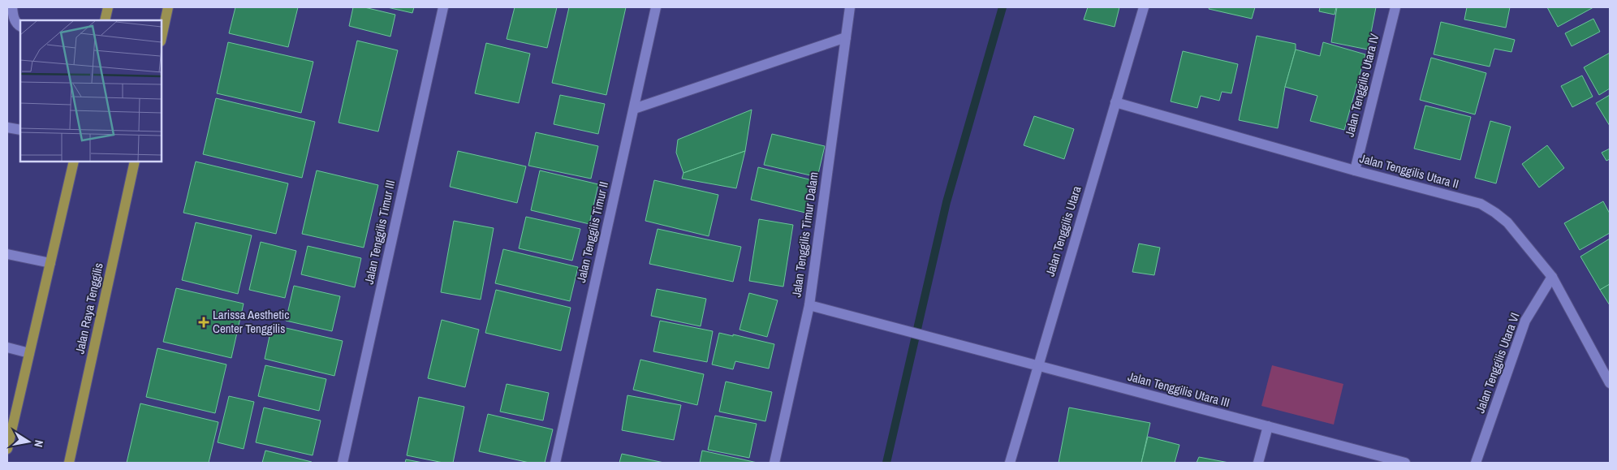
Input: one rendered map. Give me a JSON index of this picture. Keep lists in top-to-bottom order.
{
  "streets": {
    "main road": ["Jalan Raya Tenggilis"],
    "street": [
      "Jalan Tenggilis Utara IV",
      "Jalan Tenggilis Utara II",
      "Jalan Tenggilis Utara",
      "Jalan Tenggilis Timur III",
      "Jalan Tenggilis Timur II",
      "Jalan Tenggilis Timur Dalam",
      "Jalan Tenggilis Utara VI",
      "Jalan Tenggilis Utara III"
    ]
  },
  "crossings": [
    ["Jalan Tenggilis Utara IV", "Jalan Tenggilis Utara II"],
    ["Jalan Tenggilis Utara II", "Jalan Tenggilis Utara"],
    ["Jalan Tenggilis Utara II", "Jalan Tenggilis Utara VI"],
    ["Jalan Tenggilis Utara", "Jalan Tenggilis Utara III"],
    ["Jalan Tenggilis Timur Dalam", "Jalan Tenggilis Utara III"]
  ],
  "places": {
    "health": ["Larissa Aesthetic Center Tenggilis"]
  },
  "north": "right"
}
